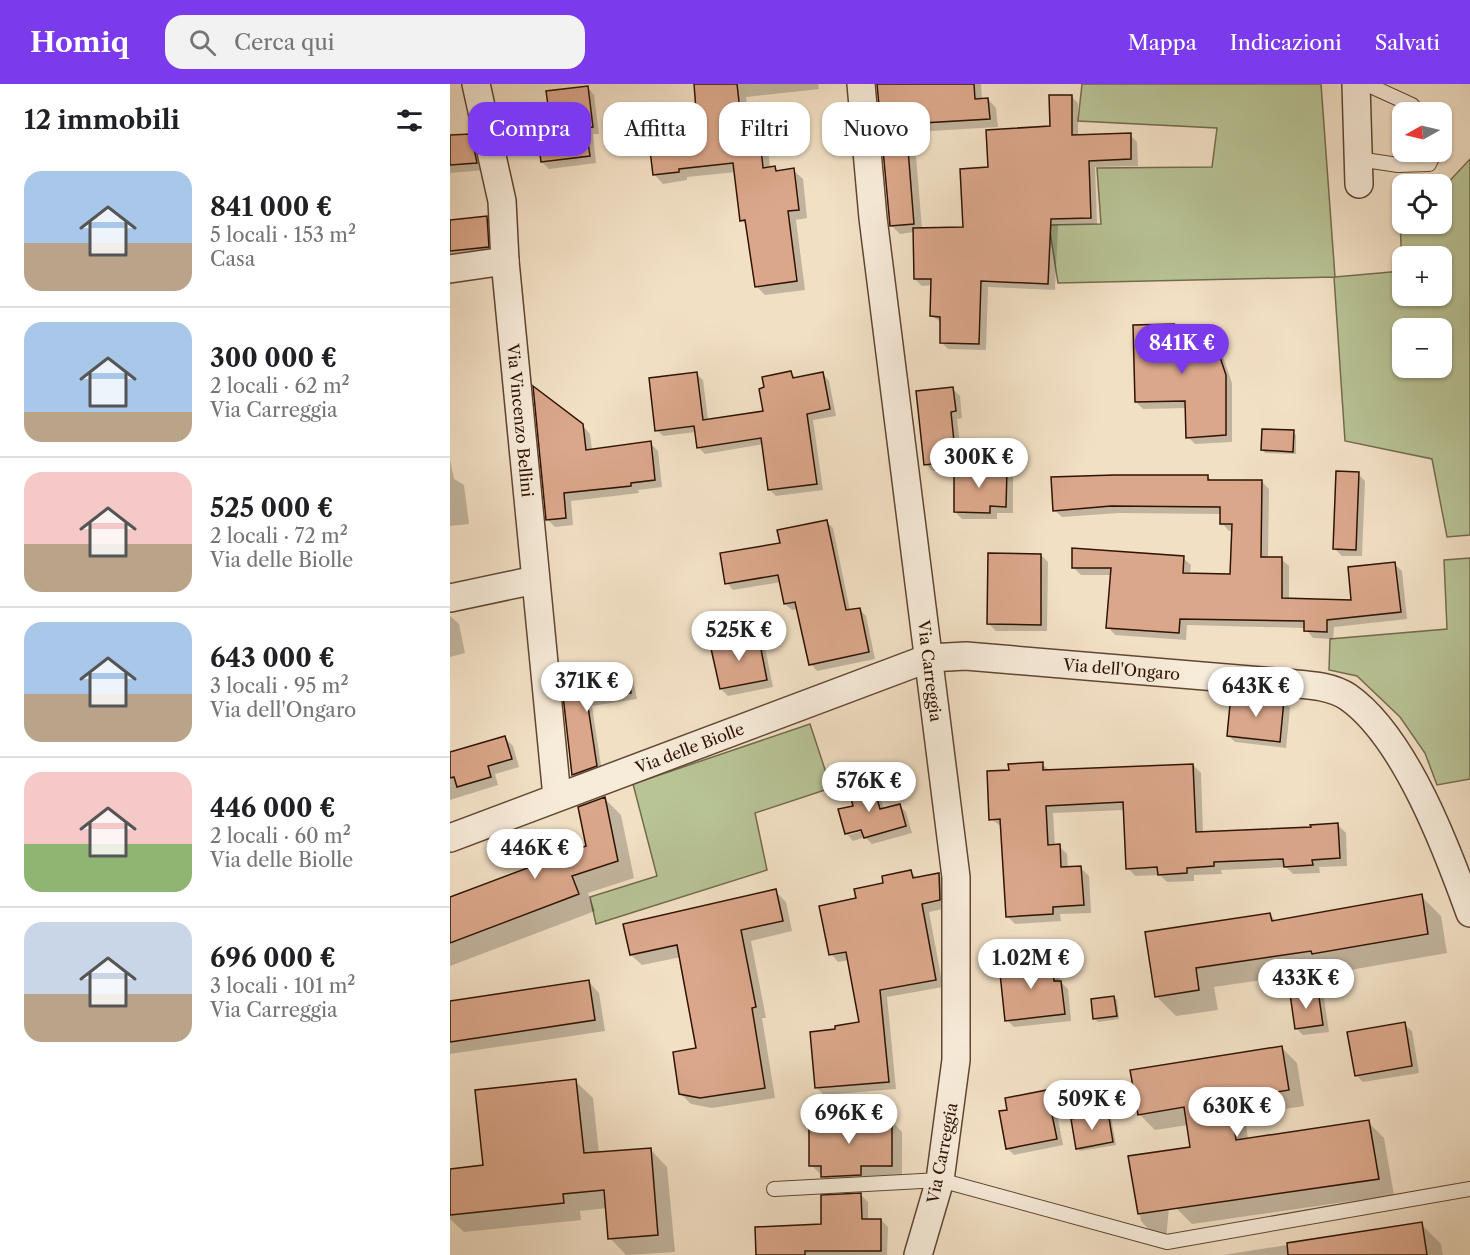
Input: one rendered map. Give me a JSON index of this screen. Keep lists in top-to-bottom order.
{
  "streets": {
    "street": [
      "Via Vincenzo Bellini",
      "Via dell'Ongaro",
      "Via Carreggia",
      "Via delle Biolle"
    ]
  },
  "crossings": [
    ["Via Vincenzo Bellini", "Via delle Biolle"],
    ["Via dell'Ongaro", "Via Carreggia"],
    ["Via dell'Ongaro", "Via delle Biolle"],
    ["Via Carreggia", "Via delle Biolle"]
  ],
  "north": "left",
  "page": {
    "header": "Homiq",
    "search": "Cerca qui",
    "nav": ["Mappa", "Indicazioni", "Salvati"],
    "heading": "12 immobili",
    "map_buttons": ["+", "−"],
    "chip": [
      "Compra",
      "Affitta",
      "Filtri",
      "Nuovo"
    ],
    "list": [
      {
        "name": "841 000 €",
        "note": "5 locali · 153 m² · Casa"
      },
      {
        "name": "300 000 €",
        "note": "2 locali · 62 m² · Via Carreggia"
      },
      {
        "name": "525 000 €",
        "note": "2 locali · 72 m² · Via delle Biolle"
      },
      {
        "name": "643 000 €",
        "note": "3 locali · 95 m² · Via dell'Ongaro"
      },
      {
        "name": "446 000 €",
        "note": "2 locali · 60 m² · Via delle Biolle"
      },
      {
        "name": "696 000 €",
        "note": "3 locali · 101 m² · Via Carreggia"
      }
    ],
    "price": [
      "841K €",
      "300K €",
      "525K €",
      "371K €",
      "643K €",
      "576K €",
      "446K €",
      "1.02M €",
      "433K €",
      "509K €",
      "630K €",
      "696K €"
    ]
  }
}
